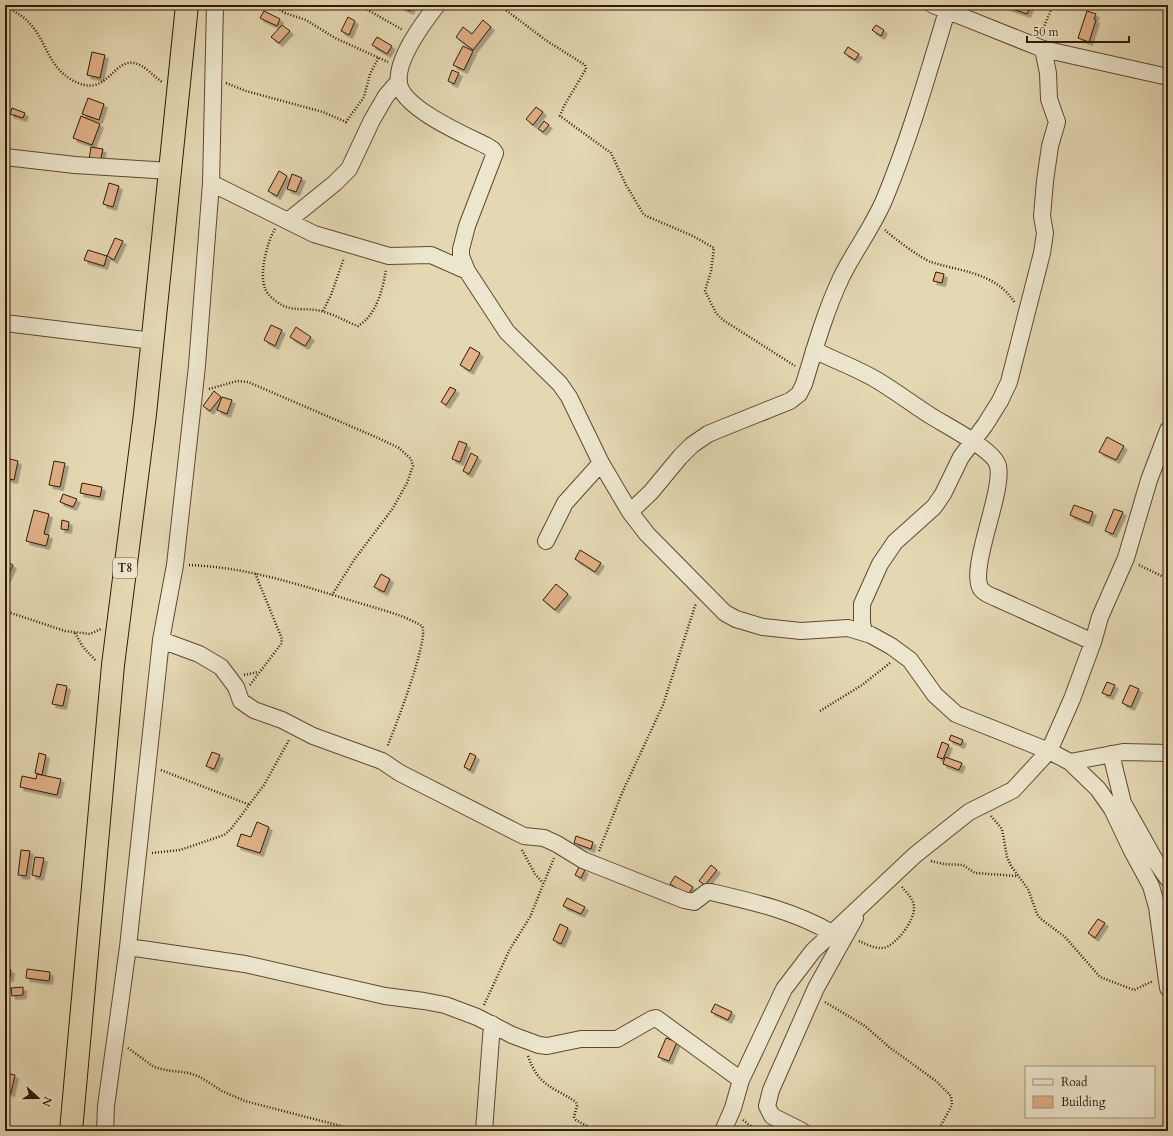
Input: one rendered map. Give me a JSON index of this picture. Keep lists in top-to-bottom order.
{
  "streets": {
    "highway": ["T8"]
  },
  "legend": ["Road", "Building"],
  "scale_bar": "50 m",
  "north": "right"
}
